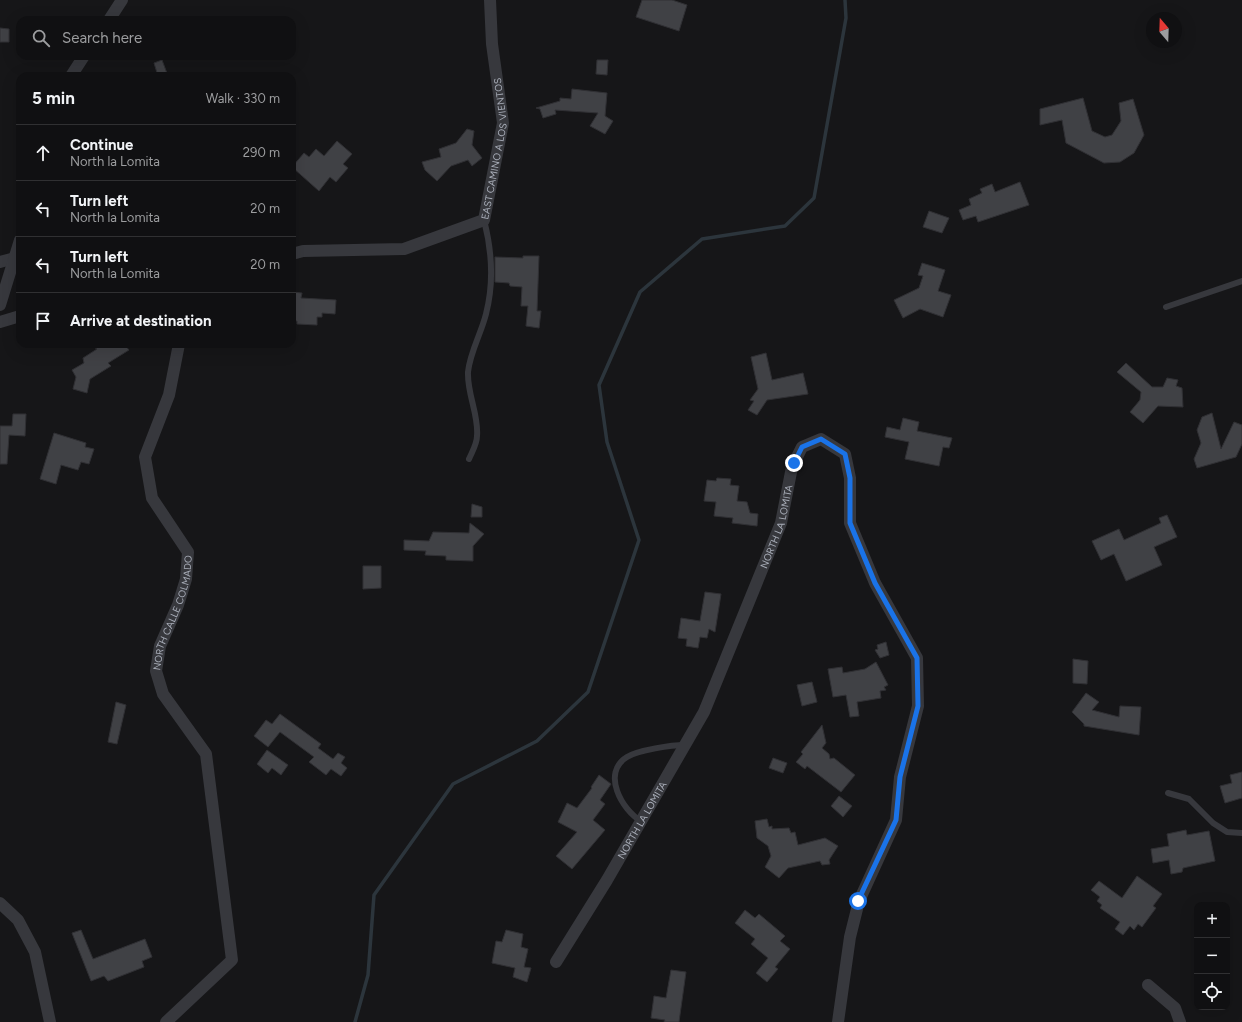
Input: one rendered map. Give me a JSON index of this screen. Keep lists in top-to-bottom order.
{
  "streets": {
    "street": ["EAST CAMINO A LOS VIENTOS", "NORTH LA LOMITA", "NORTH CALLE COLMADO"]
  },
  "north": "top",
  "page": {
    "search": "Search here",
    "heading": ["5 min", "Walk · 330 m"],
    "list": [
      ["Continue", "North la Lomita", "290 m"],
      ["Turn left", "North la Lomita", "20 m"],
      ["Turn left", "North la Lomita", "20 m"],
      "Arrive at destination"
    ],
    "map_buttons": ["+", "−"]
  }
}
